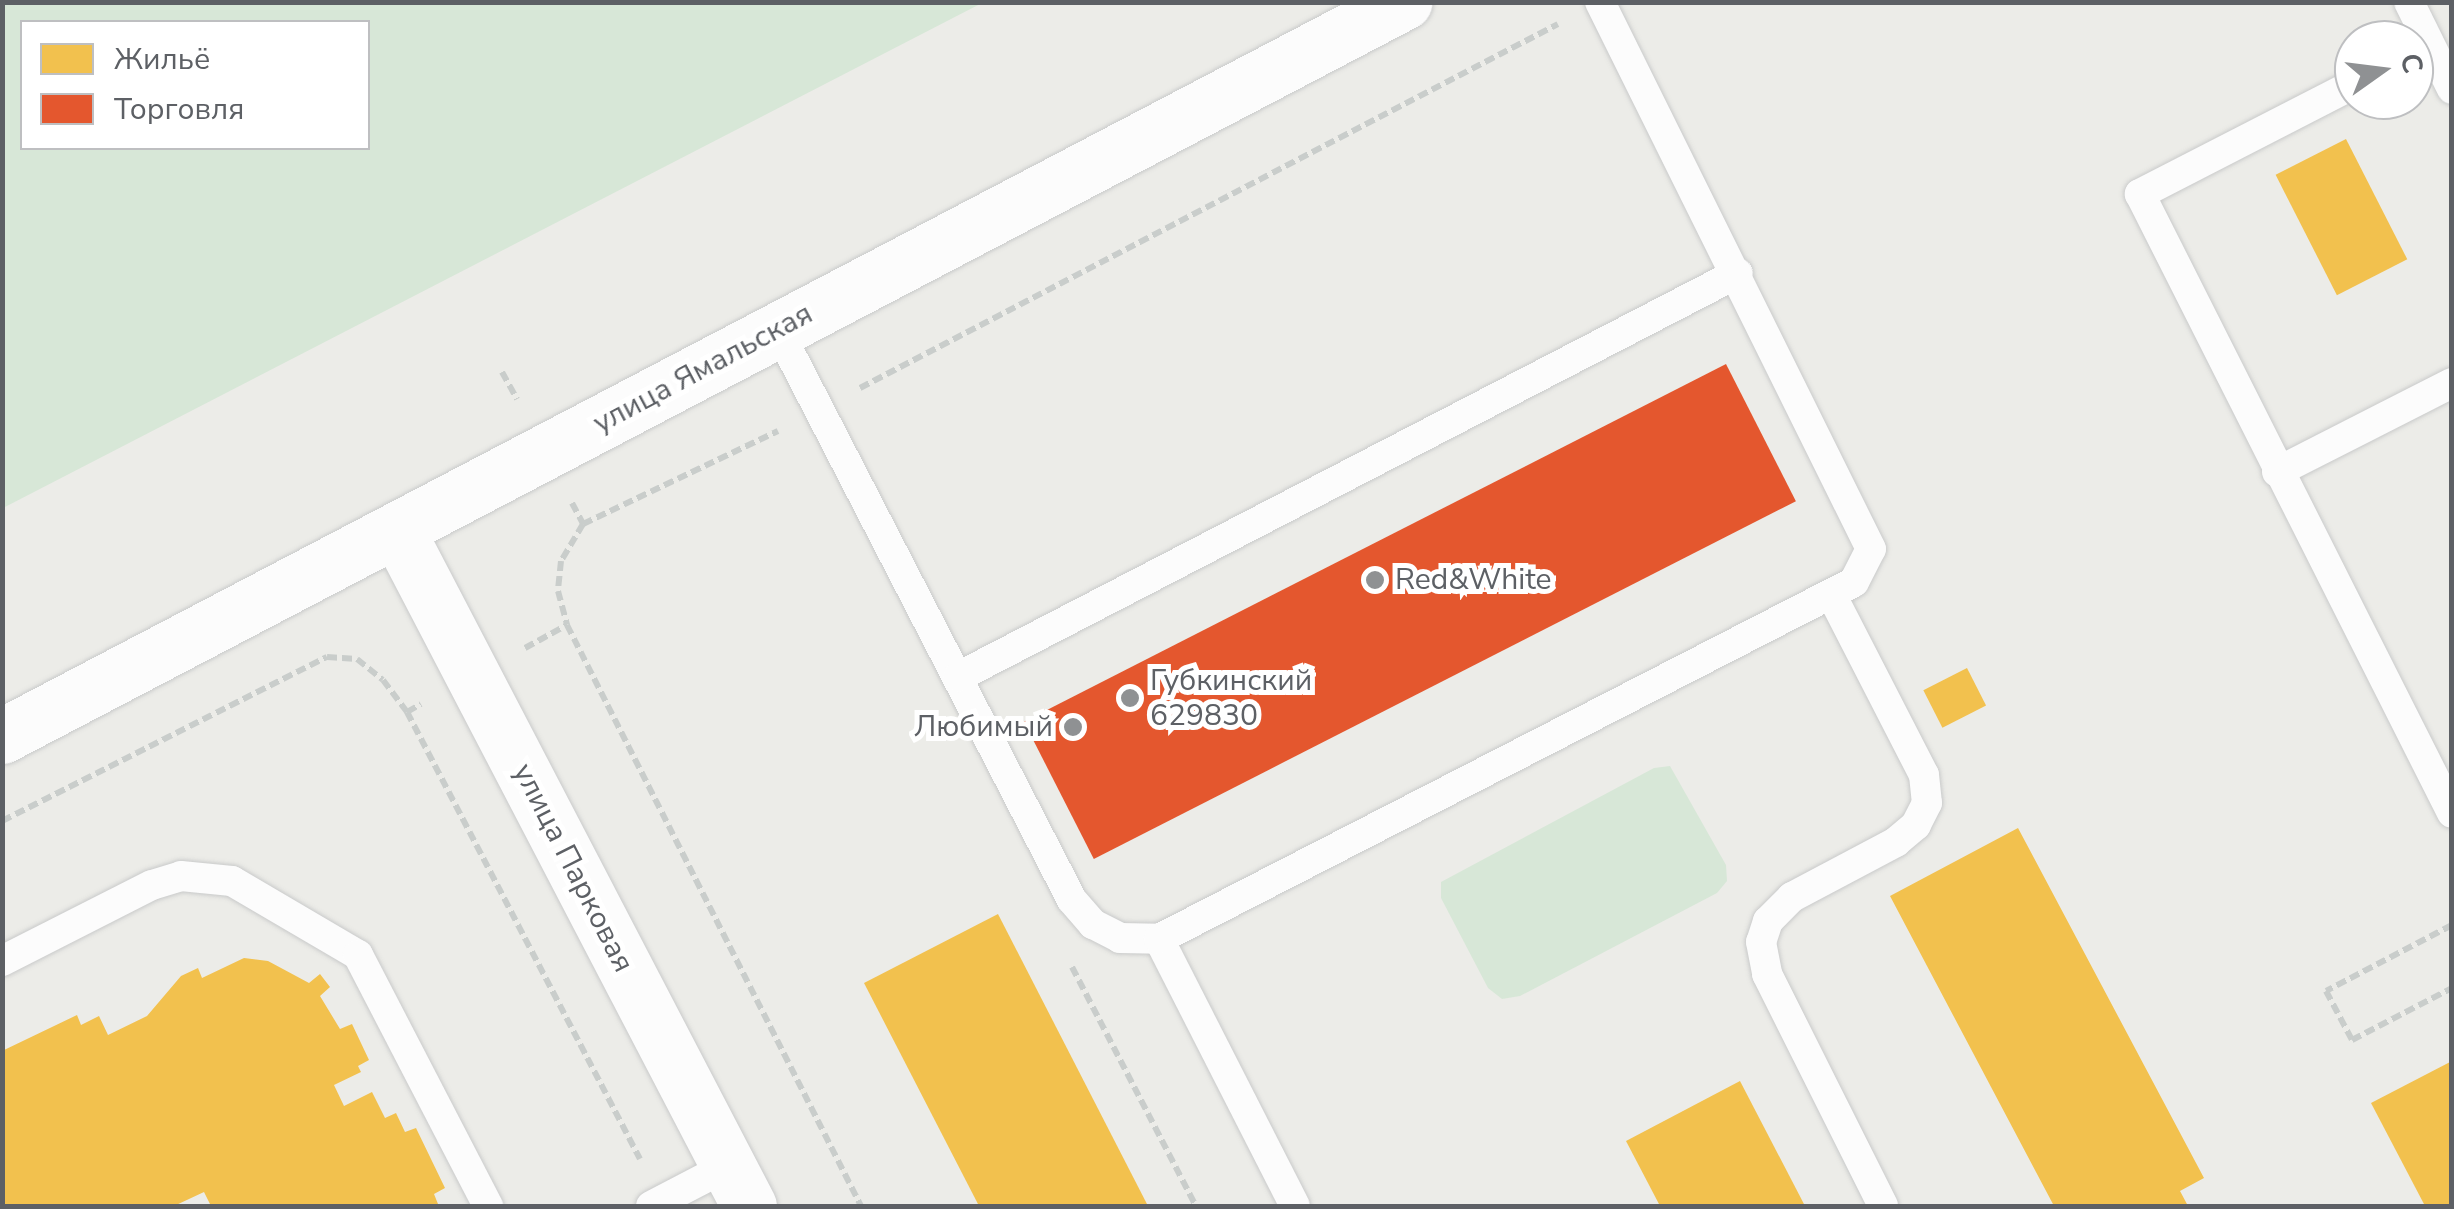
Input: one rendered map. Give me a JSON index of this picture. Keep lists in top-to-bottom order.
{
  "streets": {
    "street": ["улица Ямальская", "улица Парковая"]
  },
  "crossings": [
    ["улица Ямальская", "улица Парковая"]
  ],
  "places": ["Red&White", "Губкинский 629830", "Любимый"],
  "legend": ["Жильё", "Торговля"],
  "north": "right"
}
